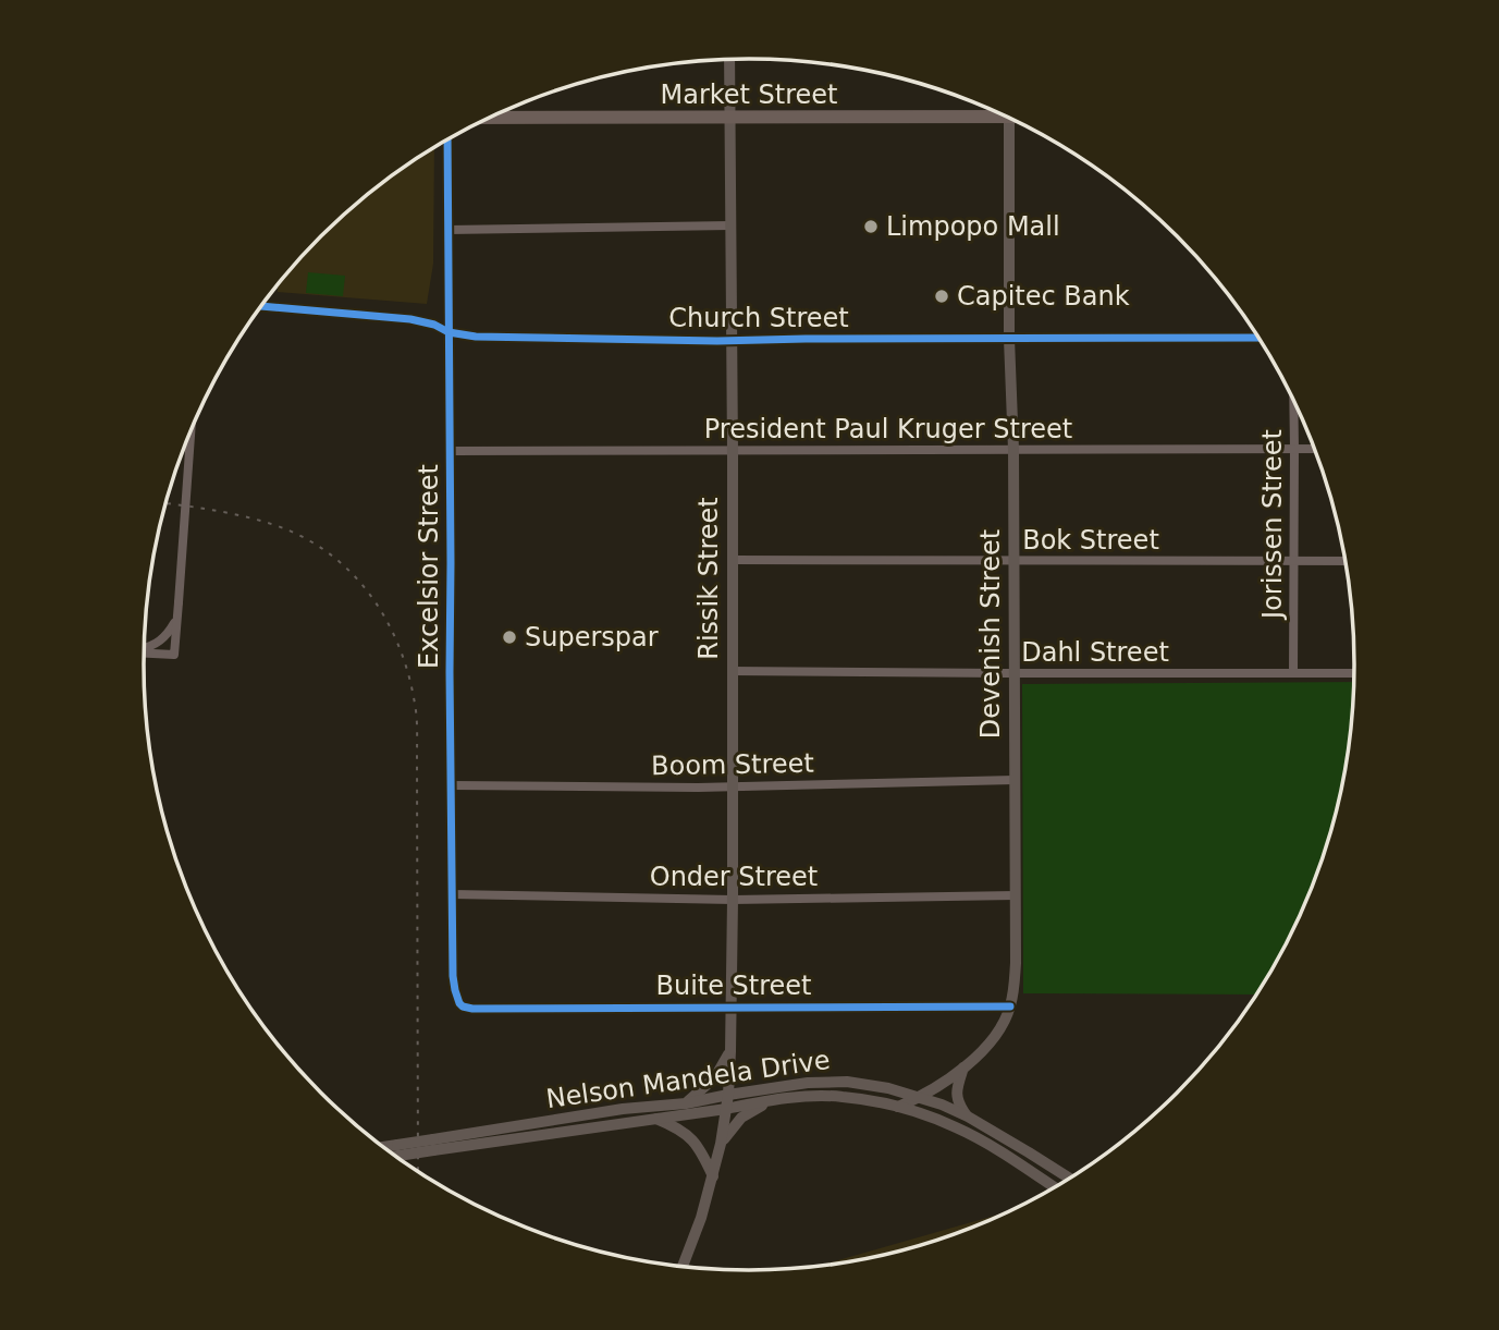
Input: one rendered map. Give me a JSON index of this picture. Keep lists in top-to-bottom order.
{
  "streets": {
    "main road": [
      "Market Street",
      "Rissik Street",
      "Devenish Street",
      "Nelson Mandela Drive"
    ],
    "street": [
      "Church Street",
      "President Paul Kruger Street",
      "Jorissen Street",
      "Bok Street",
      "Excelsior Street",
      "Dahl Street",
      "Boom Street",
      "Onder Street",
      "Buite Street"
    ]
  },
  "crossings": [
    ["Market Street", "Rissik Street"],
    ["Church Street", "Excelsior Street"],
    ["Church Street", "Rissik Street"],
    ["Church Street", "Devenish Street"],
    ["President Paul Kruger Street", "Jorissen Street"],
    ["President Paul Kruger Street", "Excelsior Street"],
    ["President Paul Kruger Street", "Rissik Street"],
    ["President Paul Kruger Street", "Devenish Street"],
    ["Jorissen Street", "Bok Street"],
    ["Jorissen Street", "Dahl Street"],
    ["Bok Street", "Rissik Street"],
    ["Bok Street", "Devenish Street"],
    ["Excelsior Street", "Boom Street"],
    ["Excelsior Street", "Onder Street"],
    ["Excelsior Street", "Buite Street"],
    ["Rissik Street", "Dahl Street"],
    ["Rissik Street", "Boom Street"],
    ["Rissik Street", "Onder Street"],
    ["Rissik Street", "Buite Street"],
    ["Rissik Street", "Nelson Mandela Drive"],
    ["Devenish Street", "Dahl Street"],
    ["Devenish Street", "Boom Street"],
    ["Devenish Street", "Onder Street"],
    ["Devenish Street", "Buite Street"],
    ["Devenish Street", "Nelson Mandela Drive"]
  ],
  "places": ["Limpopo Mall", "Capitec Bank", "Superspar"]
}
